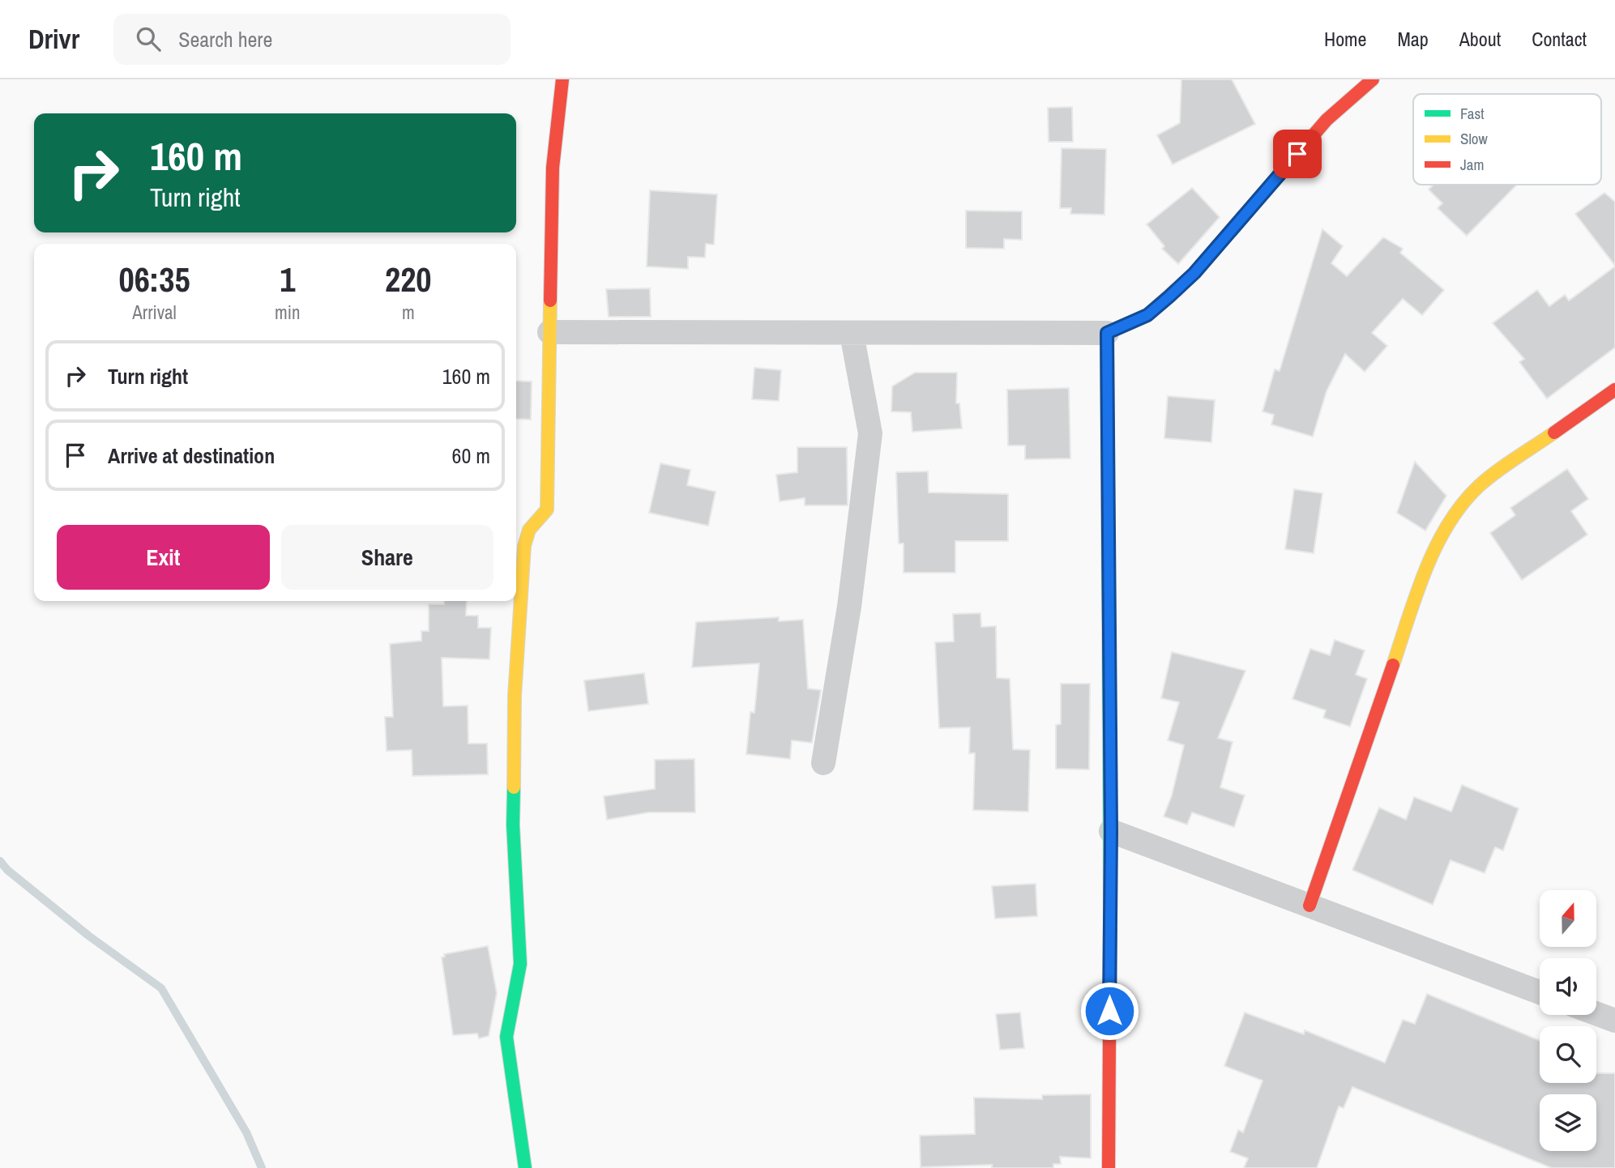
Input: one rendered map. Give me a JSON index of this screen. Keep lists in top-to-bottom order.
{
  "legend": ["Fast", "Slow", "Jam"],
  "north": "top",
  "page": {
    "header": "Drivr",
    "search": "Search here",
    "nav": [
      "Home",
      "Map",
      "About",
      "Contact"
    ],
    "turn": ["160 m", "Turn right"],
    "eta": [
      "06:35",
      "Arrival",
      "1",
      "min",
      "220",
      "m"
    ],
    "list": [
      {
        "name": "Turn right",
        "value": "160 m"
      },
      {
        "name": "Arrive at destination",
        "value": "60 m"
      }
    ],
    "buttons": ["Exit", "Share"]
  }
}
